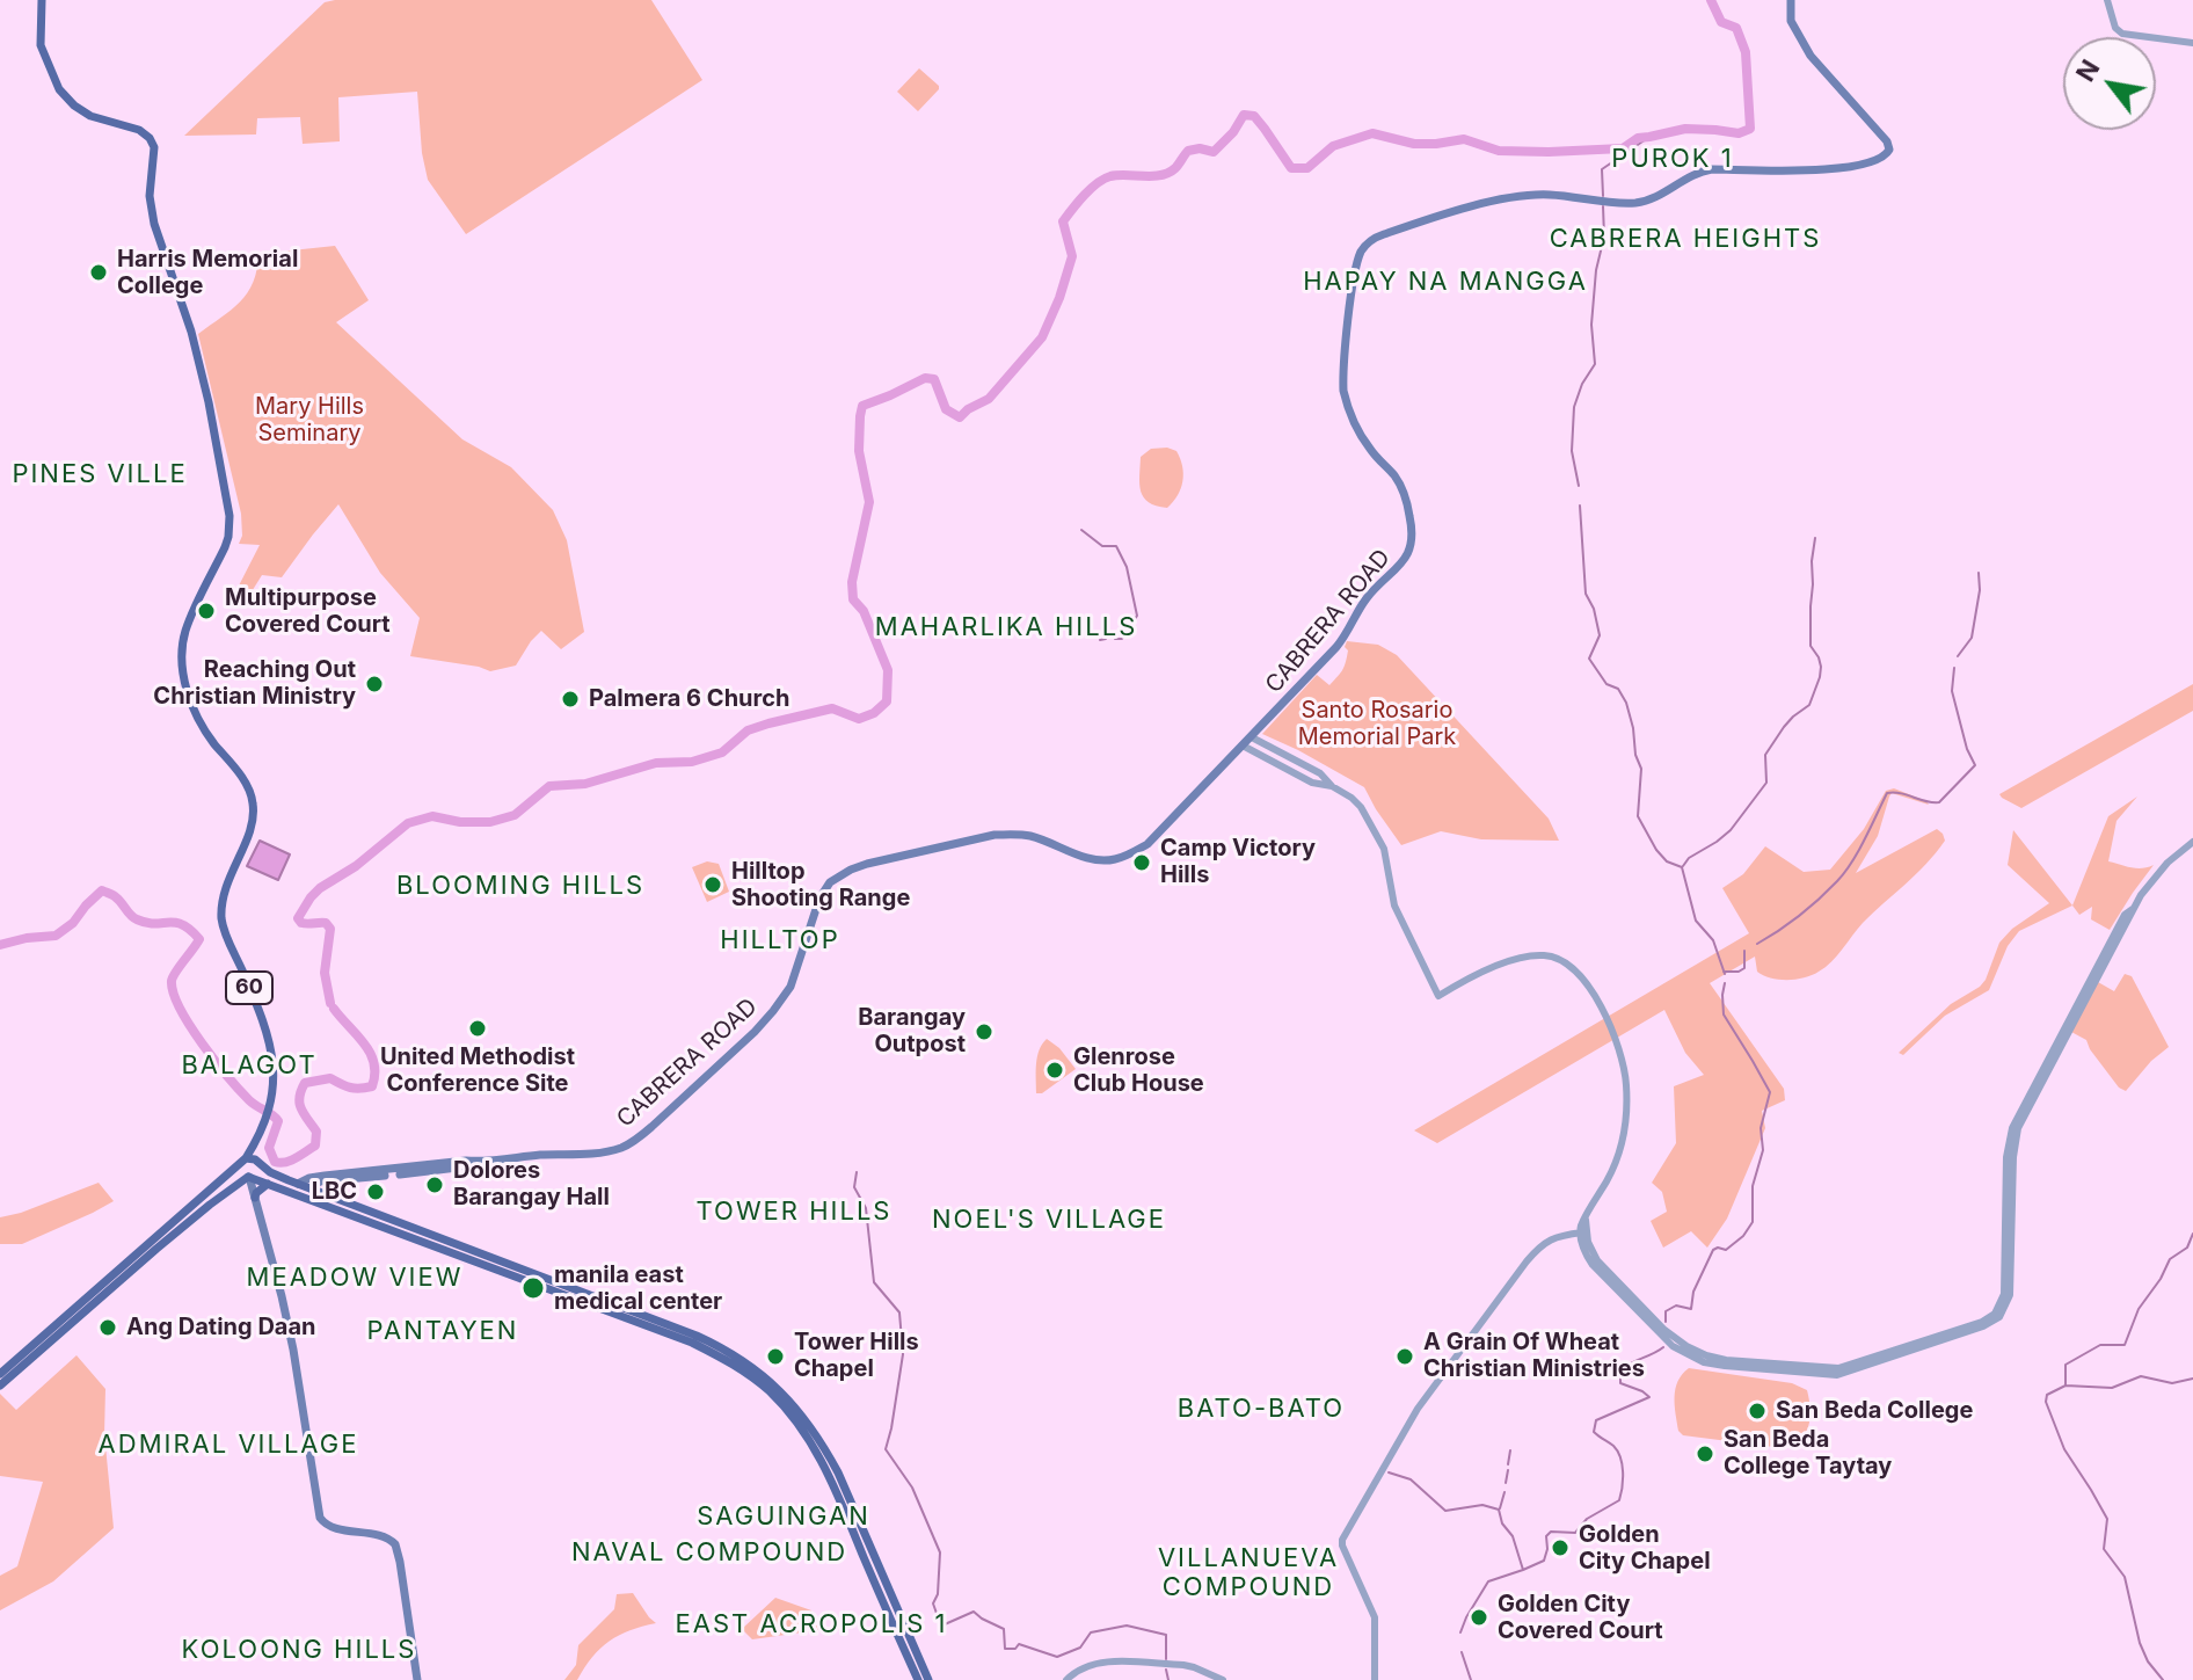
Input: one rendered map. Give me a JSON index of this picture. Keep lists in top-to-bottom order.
{
  "streets": {
    "main road": ["CABRERA ROAD", "60"]
  },
  "districts": [
    "PUROK 1",
    "CABRERA HEIGHTS",
    "HAPAY NA MANGGA",
    "PINES VILLE",
    "MAHARLIKA HILLS",
    "BLOOMING HILLS",
    "HILLTOP",
    "BALAGOT",
    "TOWER HILLS",
    "NOEL'S VILLAGE",
    "MEADOW VIEW",
    "PANTAYEN",
    "BATO-BATO",
    "ADMIRAL VILLAGE",
    "SAGUINGAN",
    "NAVAL COMPOUND",
    "VILLANUEVA COMPOUND",
    "EAST ACROPOLIS 1",
    "KOLOONG HILLS"
  ],
  "parks": ["Mary Hills Seminary", "Santo Rosario Memorial Park"],
  "places": [
    "Harris Memorial College",
    "Multipurpose Covered Court",
    "Reaching Out Christian Ministry",
    "Palmera 6 Church",
    "Camp Victory Hills",
    "Hilltop Shooting Range",
    "United Methodist Conference Site",
    "Barangay Outpost",
    "Glenrose Club House",
    "Dolores Barangay Hall",
    "LBC",
    "manila east medical center",
    "Ang Dating Daan",
    "Tower Hills Chapel",
    "A Grain Of Wheat Christian Ministries",
    "San Beda College",
    "San Beda College Taytay",
    "Golden City Chapel",
    "Golden City Covered Court"
  ],
  "north": "top left"
}
